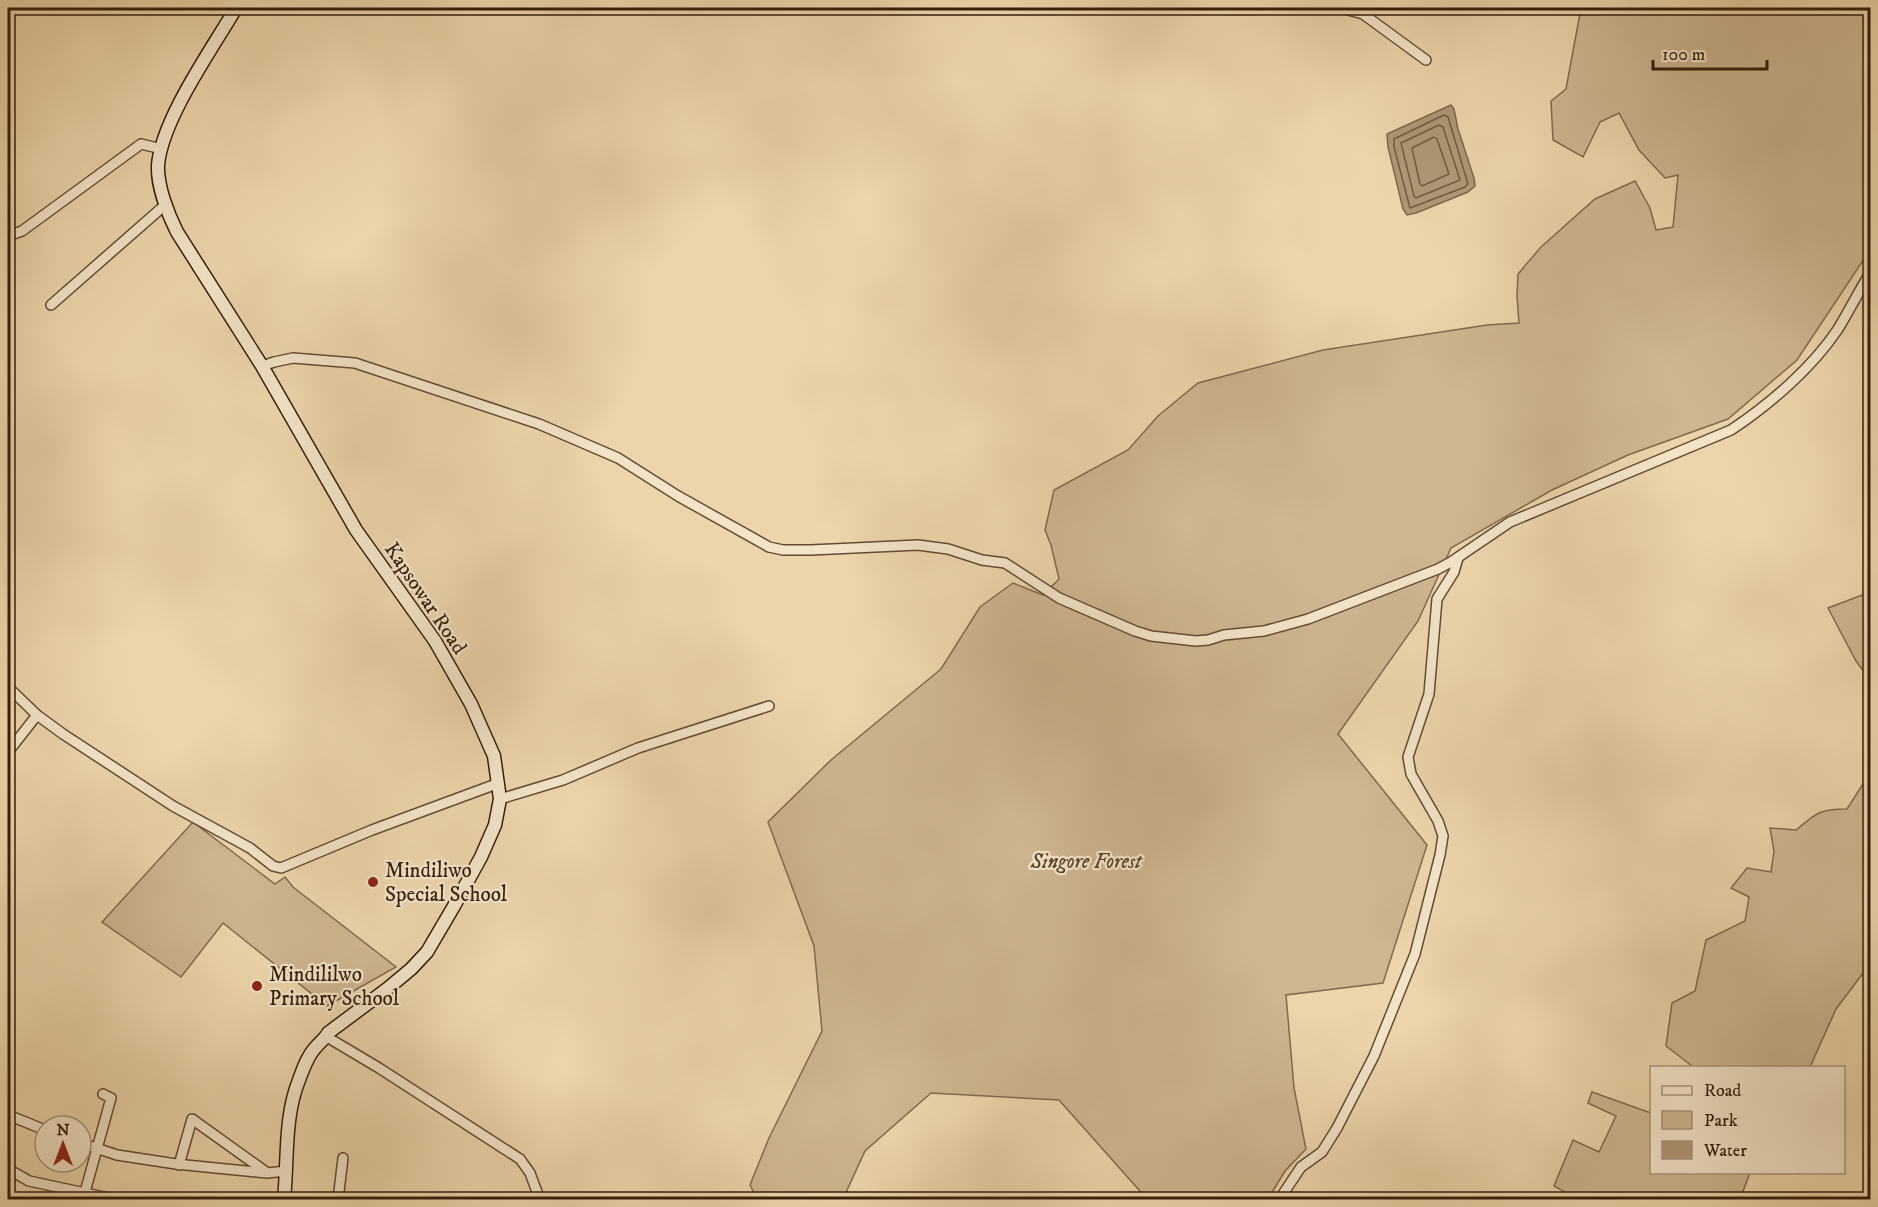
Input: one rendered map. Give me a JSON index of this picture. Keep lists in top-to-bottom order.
{
  "streets": {
    "main road": ["Kapsowar Road"]
  },
  "parks": ["Singore Forest"],
  "places": ["Mindiliwo Special School", "Mindililwo Primary School"],
  "legend": ["Road", "Park", "Water"],
  "scale_bar": "100 m",
  "north": "top"
}
